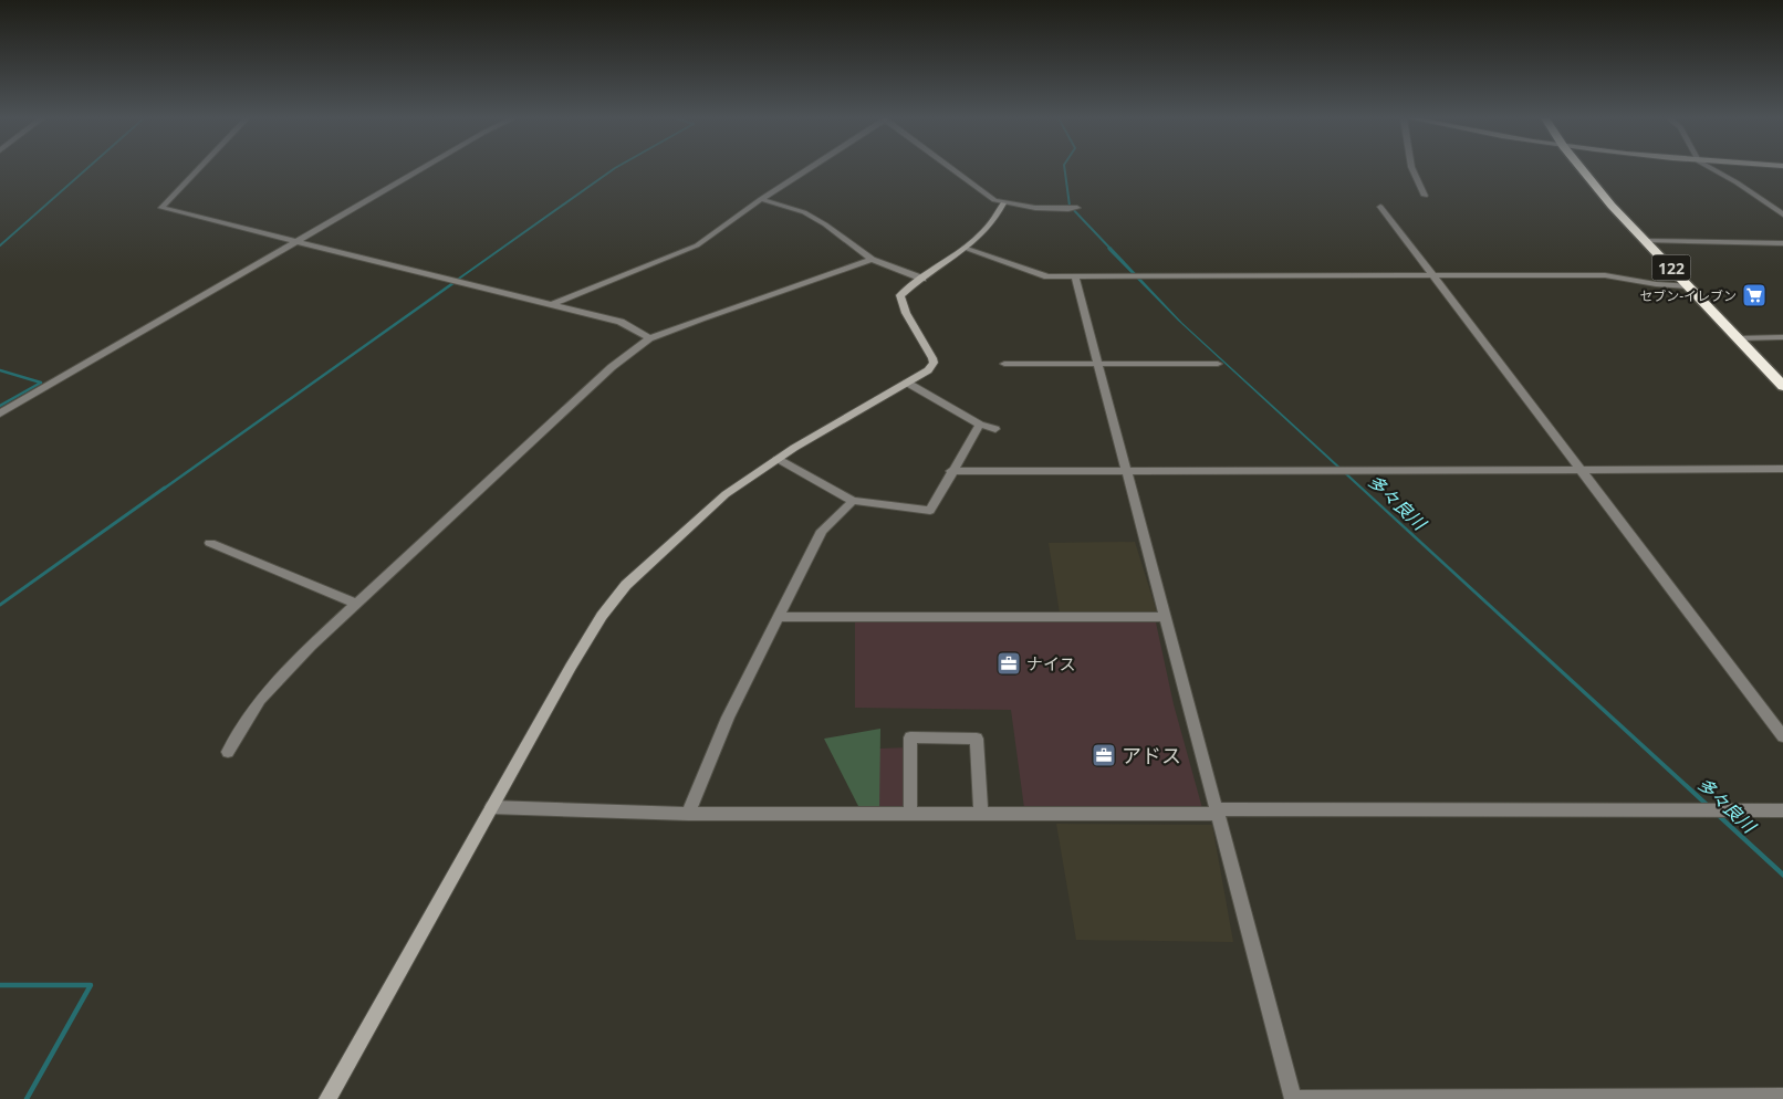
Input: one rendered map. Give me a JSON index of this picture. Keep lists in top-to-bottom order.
{
  "streets": {
    "highway": ["122"]
  },
  "water": ["多々良川"],
  "places": {
    "supermarket": ["セブン-イレブン"],
    "office": ["ナイス", "アドス"]
  }
}
